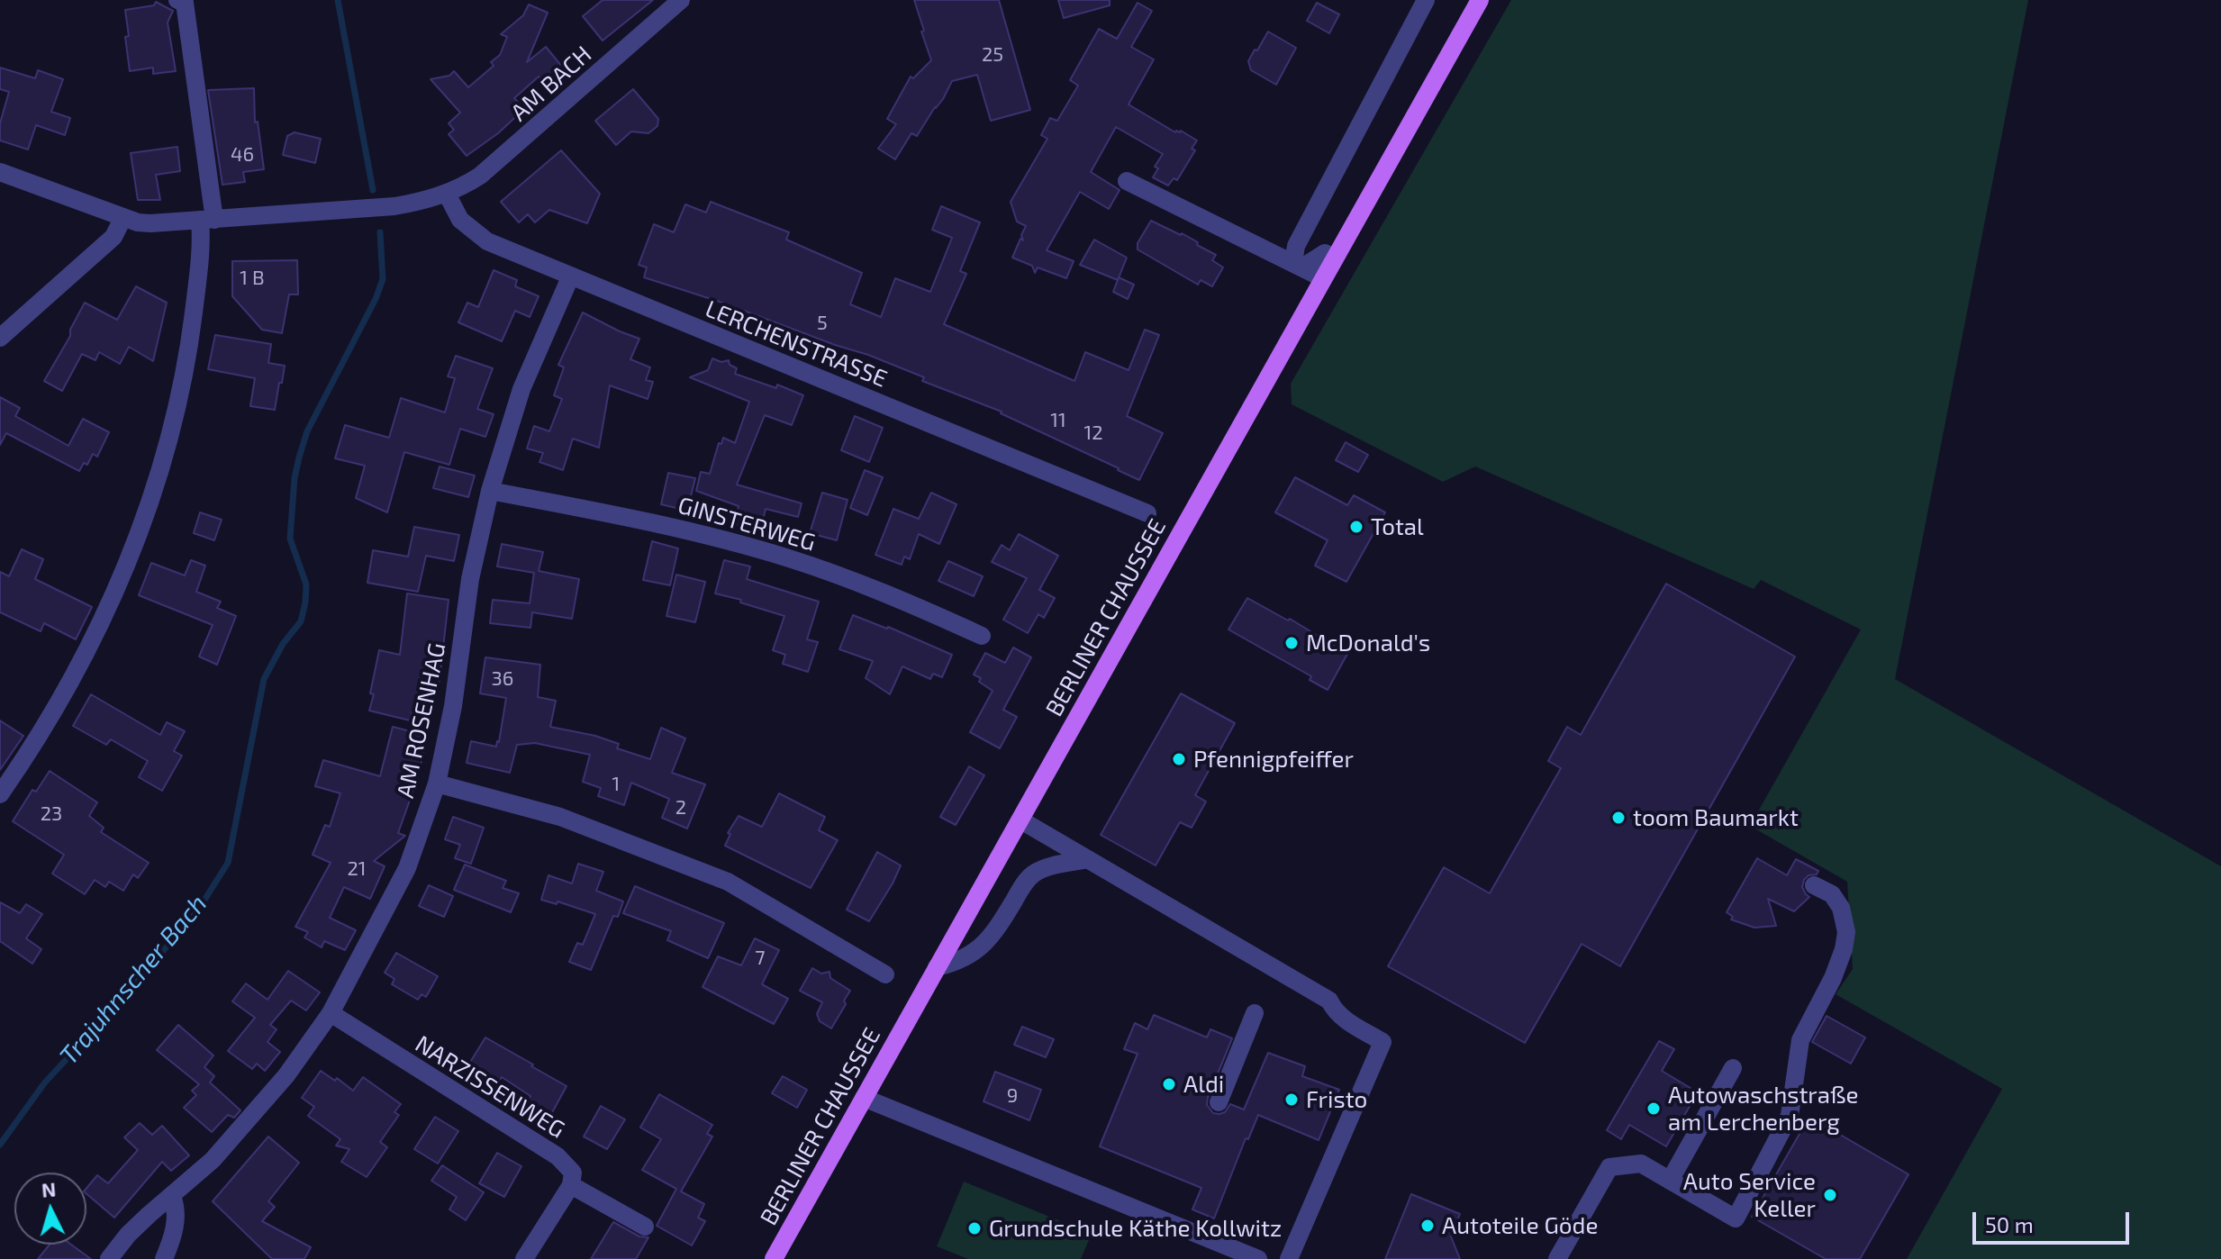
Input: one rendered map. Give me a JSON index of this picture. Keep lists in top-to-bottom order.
{
  "streets": {
    "main road": ["BERLINER CHAUSSEE"],
    "street": [
      "AM BACH",
      "LERCHENSTRASSE",
      "GINSTERWEG",
      "AM ROSENHAG",
      "NARZISSENWEG"
    ]
  },
  "crossings": [
    ["AM BACH", "LERCHENSTRASSE"],
    ["LERCHENSTRASSE", "AM ROSENHAG"],
    ["GINSTERWEG", "AM ROSENHAG"],
    ["AM ROSENHAG", "NARZISSENWEG"]
  ],
  "water": ["Trajuhnscher Bach"],
  "places": [
    "Total",
    "McDonald's",
    "Pfennigpfeiffer",
    "toom Baumarkt",
    "Aldi",
    "Fristo",
    "Autowaschstraße am Lerchenberg",
    "Auto Service Keller",
    "Autoteile Göde",
    "Grundschule Käthe Kollwitz"
  ],
  "house_numbers": [
    "25",
    "46",
    "1 B",
    "5",
    "11",
    "12",
    "36",
    "1",
    "2",
    "23",
    "21",
    "7",
    "9"
  ],
  "scale_bar": "50 m",
  "north": "top"
}
